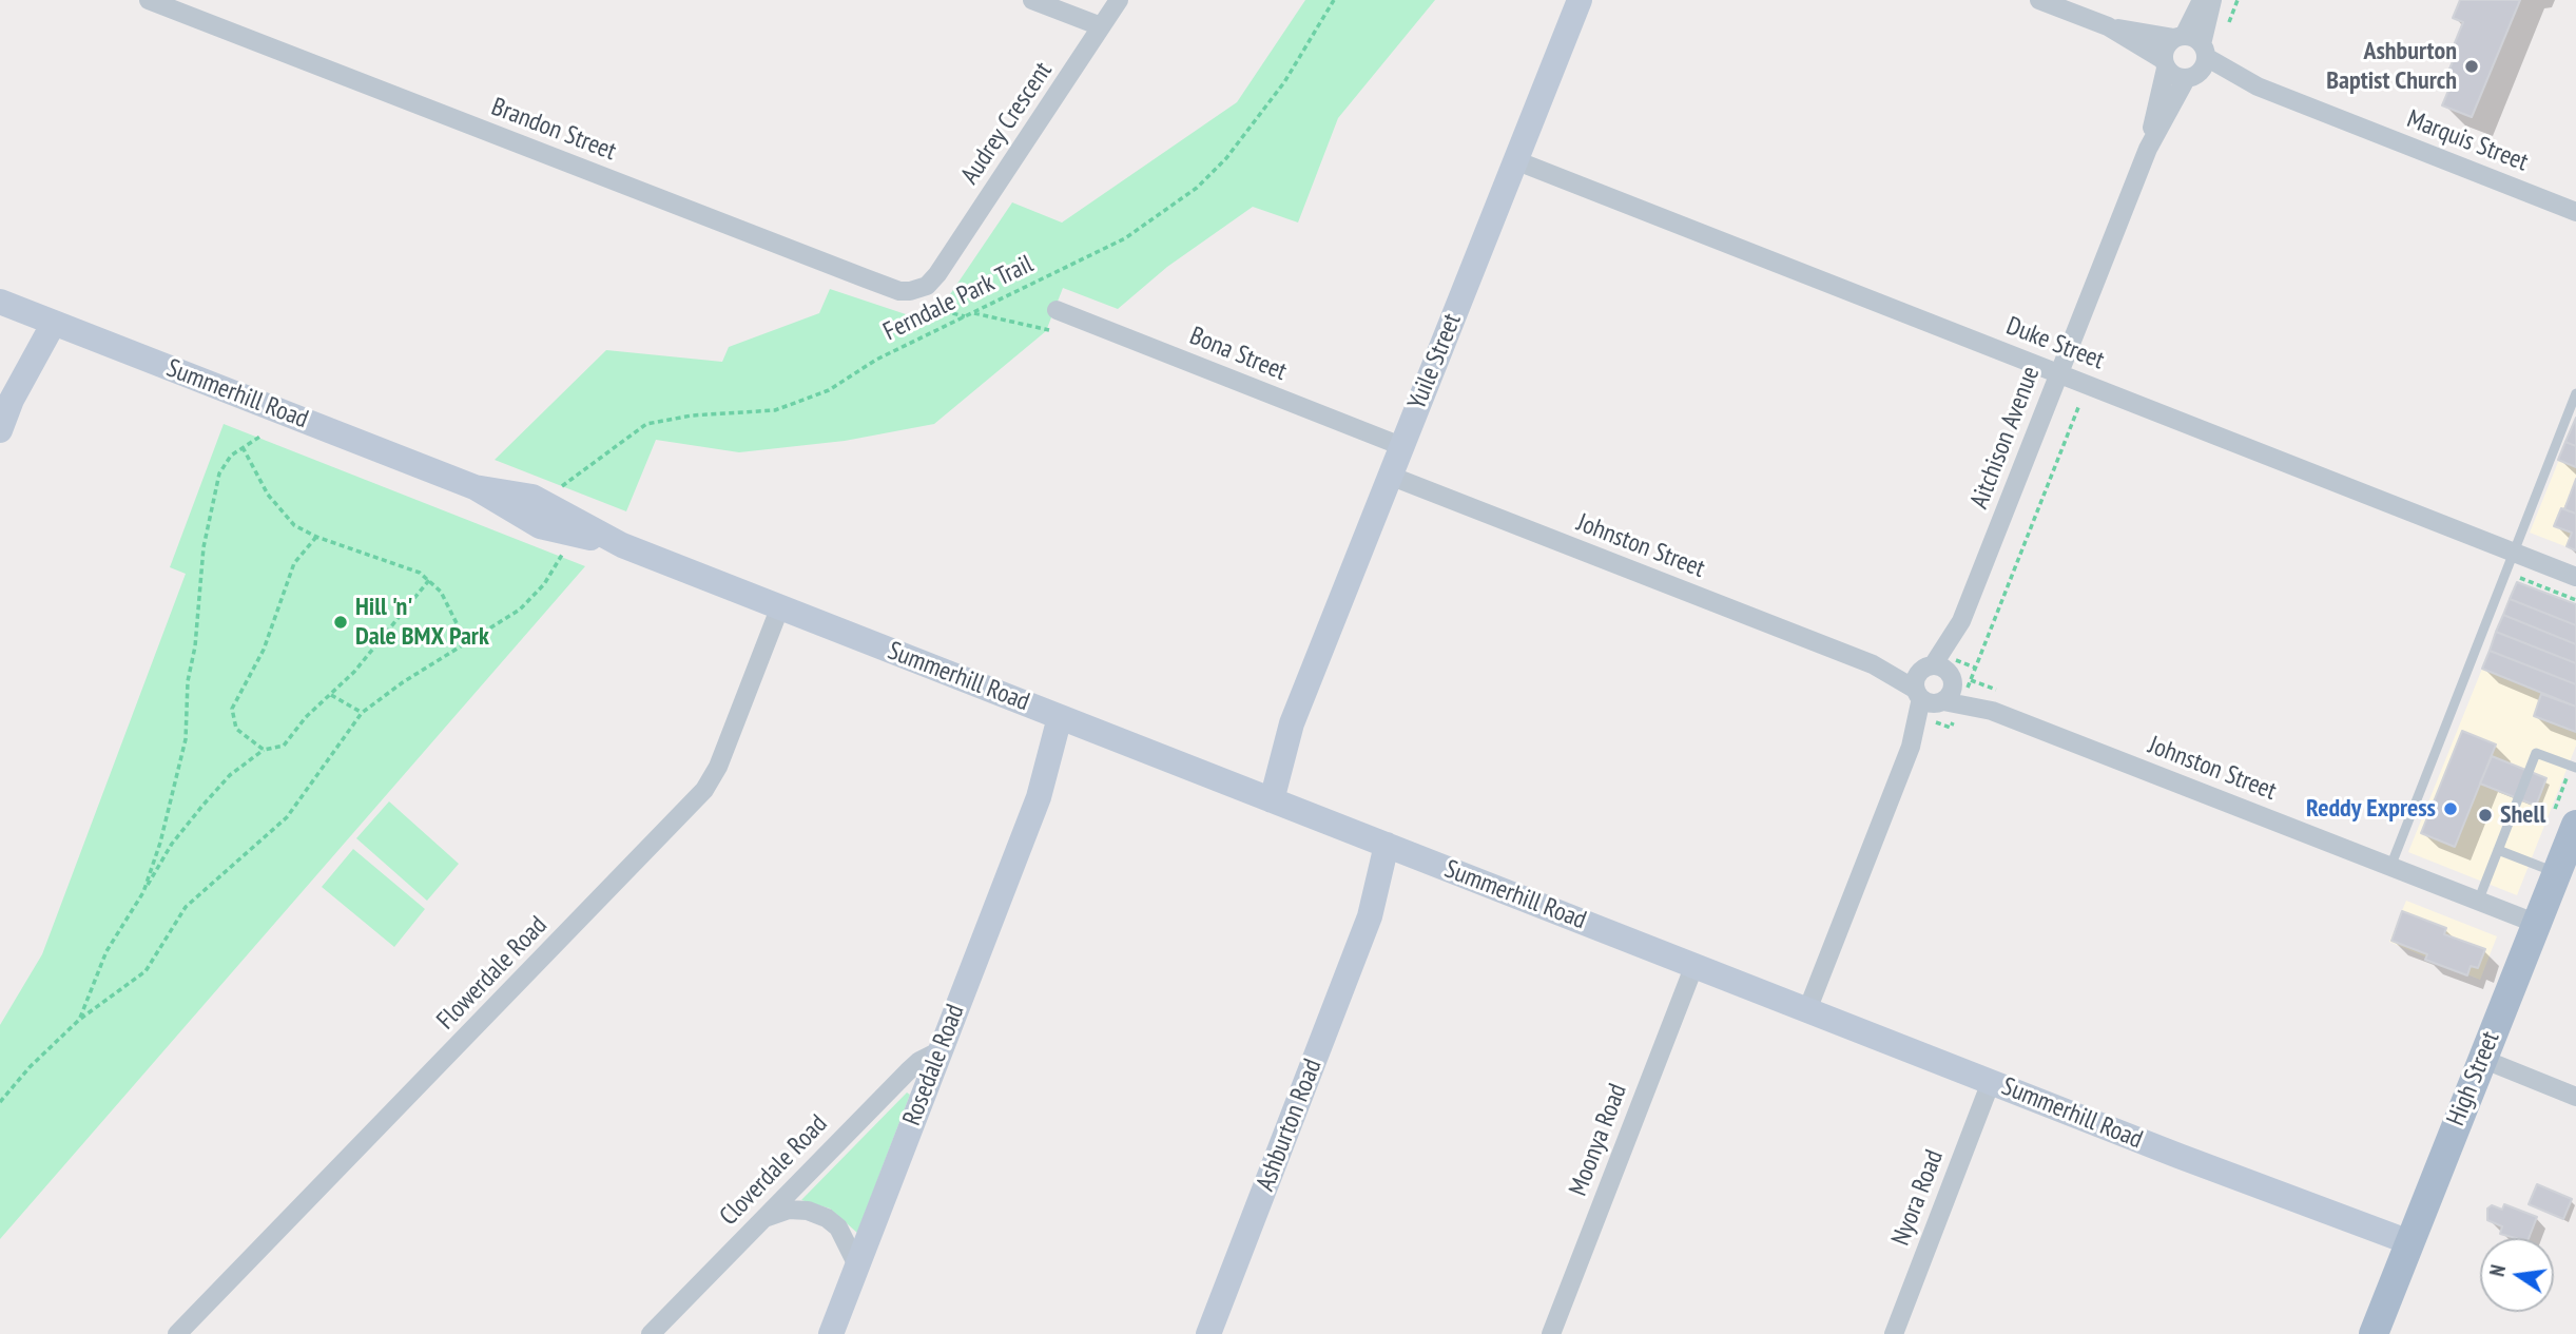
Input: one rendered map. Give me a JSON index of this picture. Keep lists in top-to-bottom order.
{
  "streets": {
    "main road": [
      "Yuile Street",
      "Summerhill Road",
      "Rosedale Road",
      "High Street",
      "Ashburton Road"
    ],
    "street": [
      "Audrey Crescent",
      "Brandon Street",
      "Marquis Street",
      "Duke Street",
      "Bona Street",
      "Aitchison Avenue",
      "Johnston Street",
      "Flowerdale Road",
      "Moonya Road",
      "Cloverdale Road",
      "Nyora Road"
    ],
    "path": ["Ferndale Park Trail"]
  },
  "crossings": [
    ["Audrey Crescent", "Brandon Street"],
    ["Marquis Street", "Aitchison Avenue"],
    ["Ferndale Park Trail", "Summerhill Road"],
    ["Duke Street", "Yuile Street"],
    ["Duke Street", "Aitchison Avenue"],
    ["Bona Street", "Yuile Street"],
    ["Yuile Street", "Summerhill Road"],
    ["Yuile Street", "Johnston Street"],
    ["Summerhill Road", "Aitchison Avenue"],
    ["Summerhill Road", "Flowerdale Road"],
    ["Summerhill Road", "Rosedale Road"],
    ["Summerhill Road", "High Street"],
    ["Summerhill Road", "Ashburton Road"],
    ["Summerhill Road", "Moonya Road"],
    ["Summerhill Road", "Nyora Road"],
    ["Aitchison Avenue", "Johnston Street"],
    ["Johnston Street", "High Street"],
    ["Rosedale Road", "Cloverdale Road"]
  ],
  "places": [
    "Ashburton Baptist Church",
    "Hill 'n' Dale BMX Park",
    "Reddy Express",
    "Shell"
  ],
  "north": "left"
}
